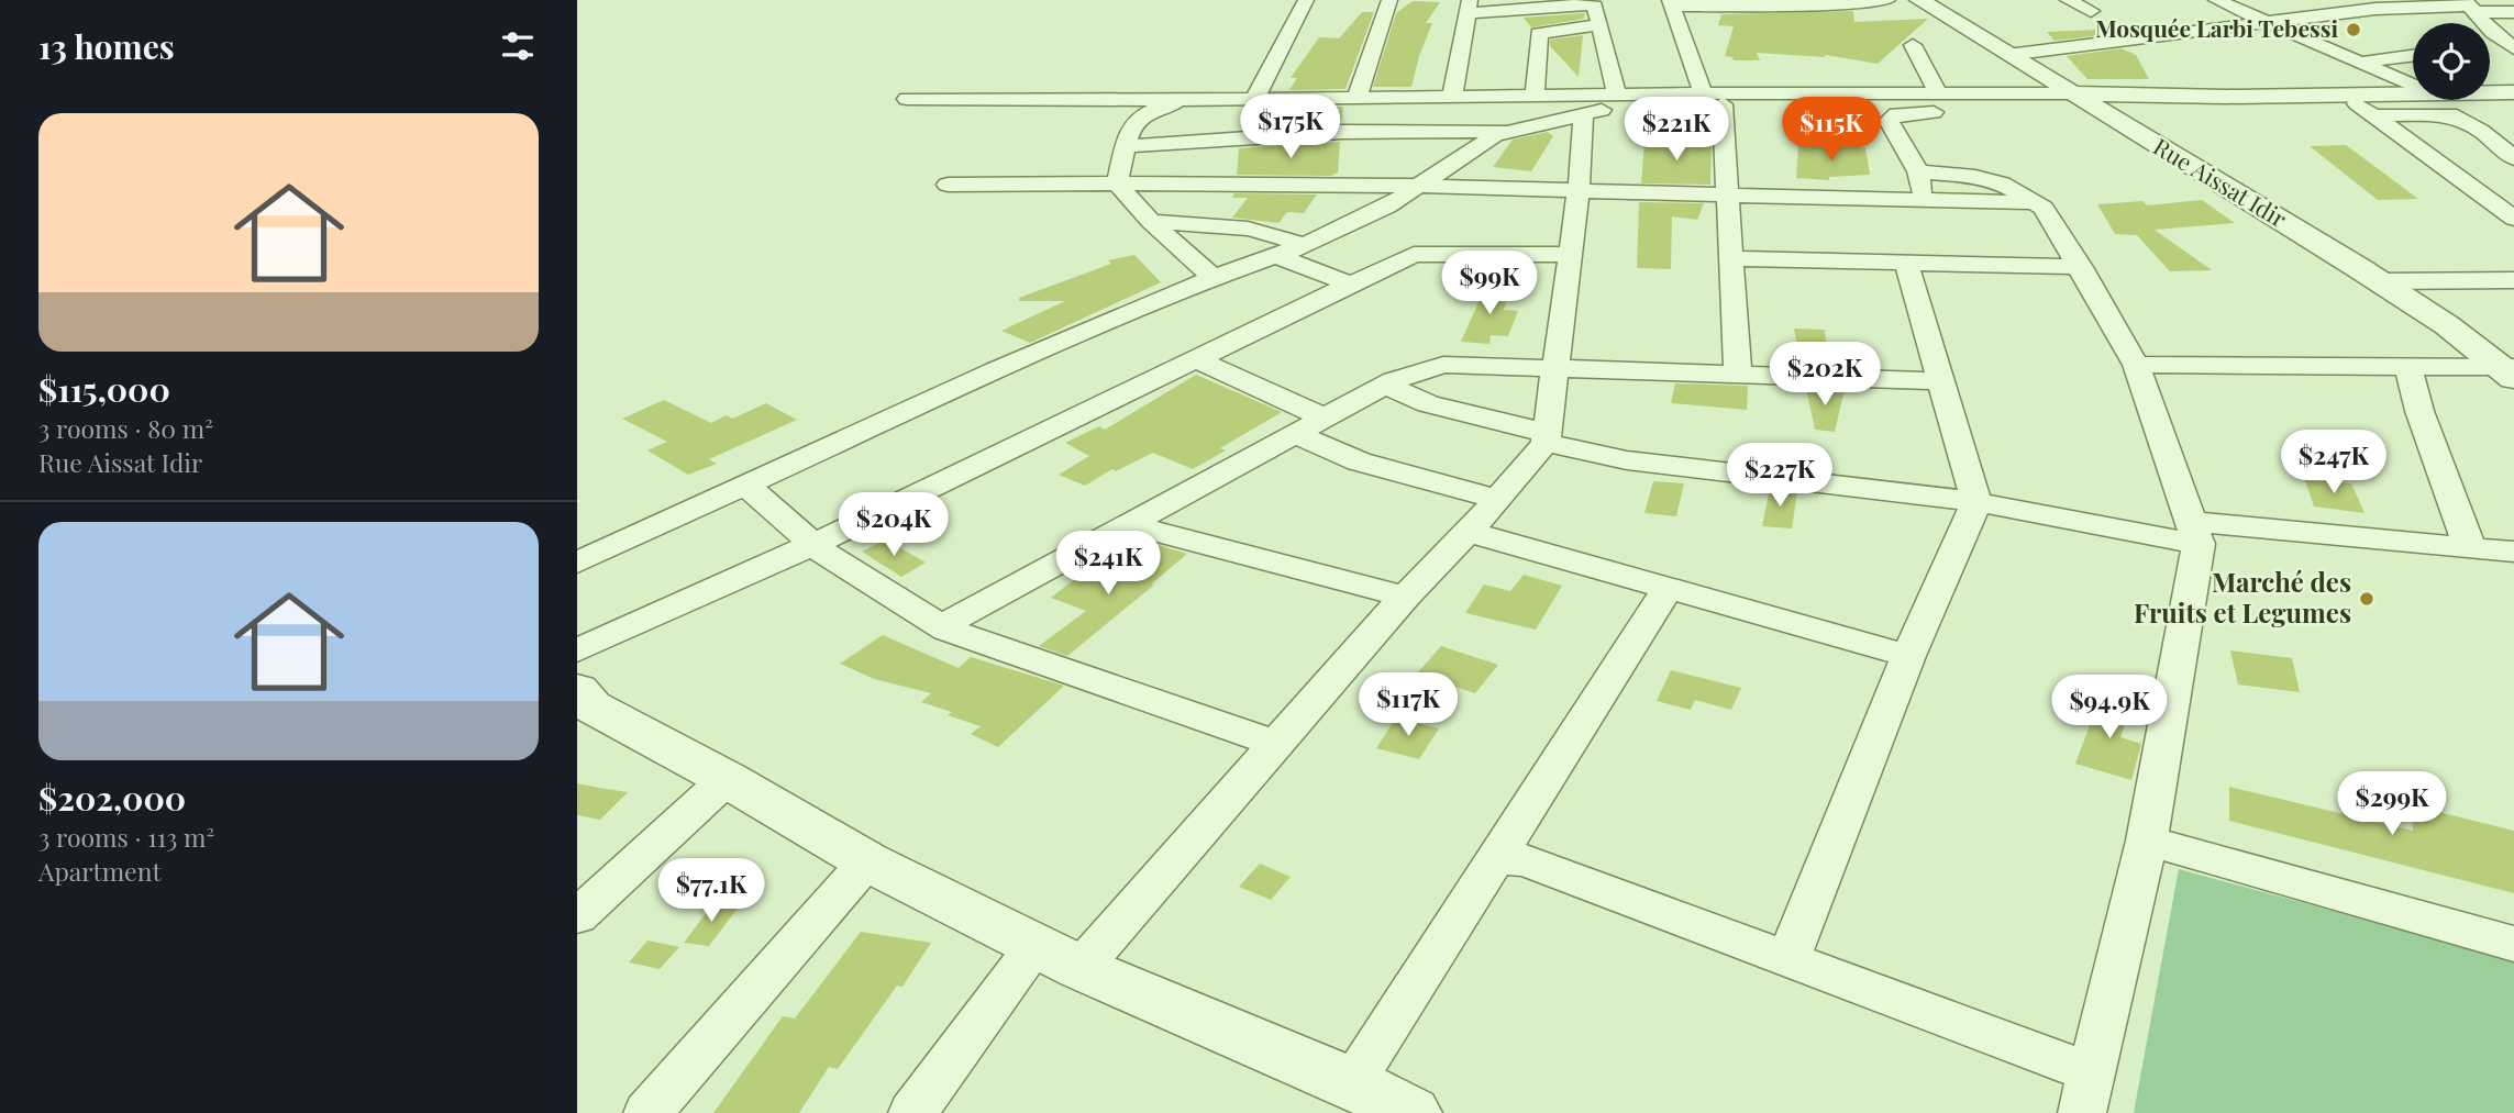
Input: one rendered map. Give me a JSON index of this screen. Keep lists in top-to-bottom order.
{
  "streets": {
    "street": ["Rue Aissat Idir"]
  },
  "places": ["Mosquée Larbi Tebessi", "Marché des Fruits et Legumes"],
  "page": {
    "heading": "13 homes",
    "list": [
      {
        "name": "$115,000",
        "note": "3 rooms · 80 m² · Rue Aissat Idir"
      },
      {
        "name": "$202,000",
        "note": "3 rooms · 113 m² · Apartment"
      }
    ],
    "price": [
      "$175K",
      "$221K",
      "$115K",
      "$99K",
      "$202K",
      "$247K",
      "$227K",
      "$204K",
      "$241K",
      "$117K",
      "$94.9K",
      "$299K",
      "$77.1K"
    ]
  }
}
